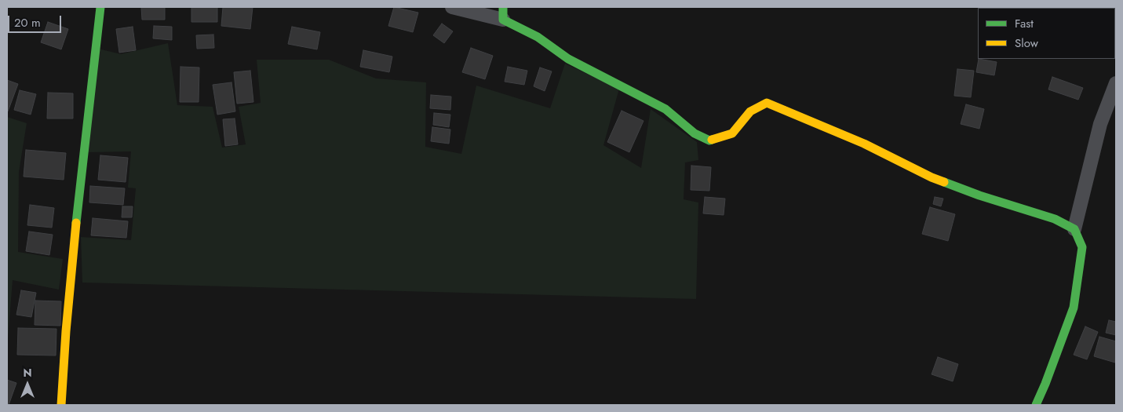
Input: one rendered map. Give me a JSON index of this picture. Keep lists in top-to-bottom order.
{
  "legend": ["Fast", "Slow"],
  "scale_bar": "20 m",
  "north": "top"
}
